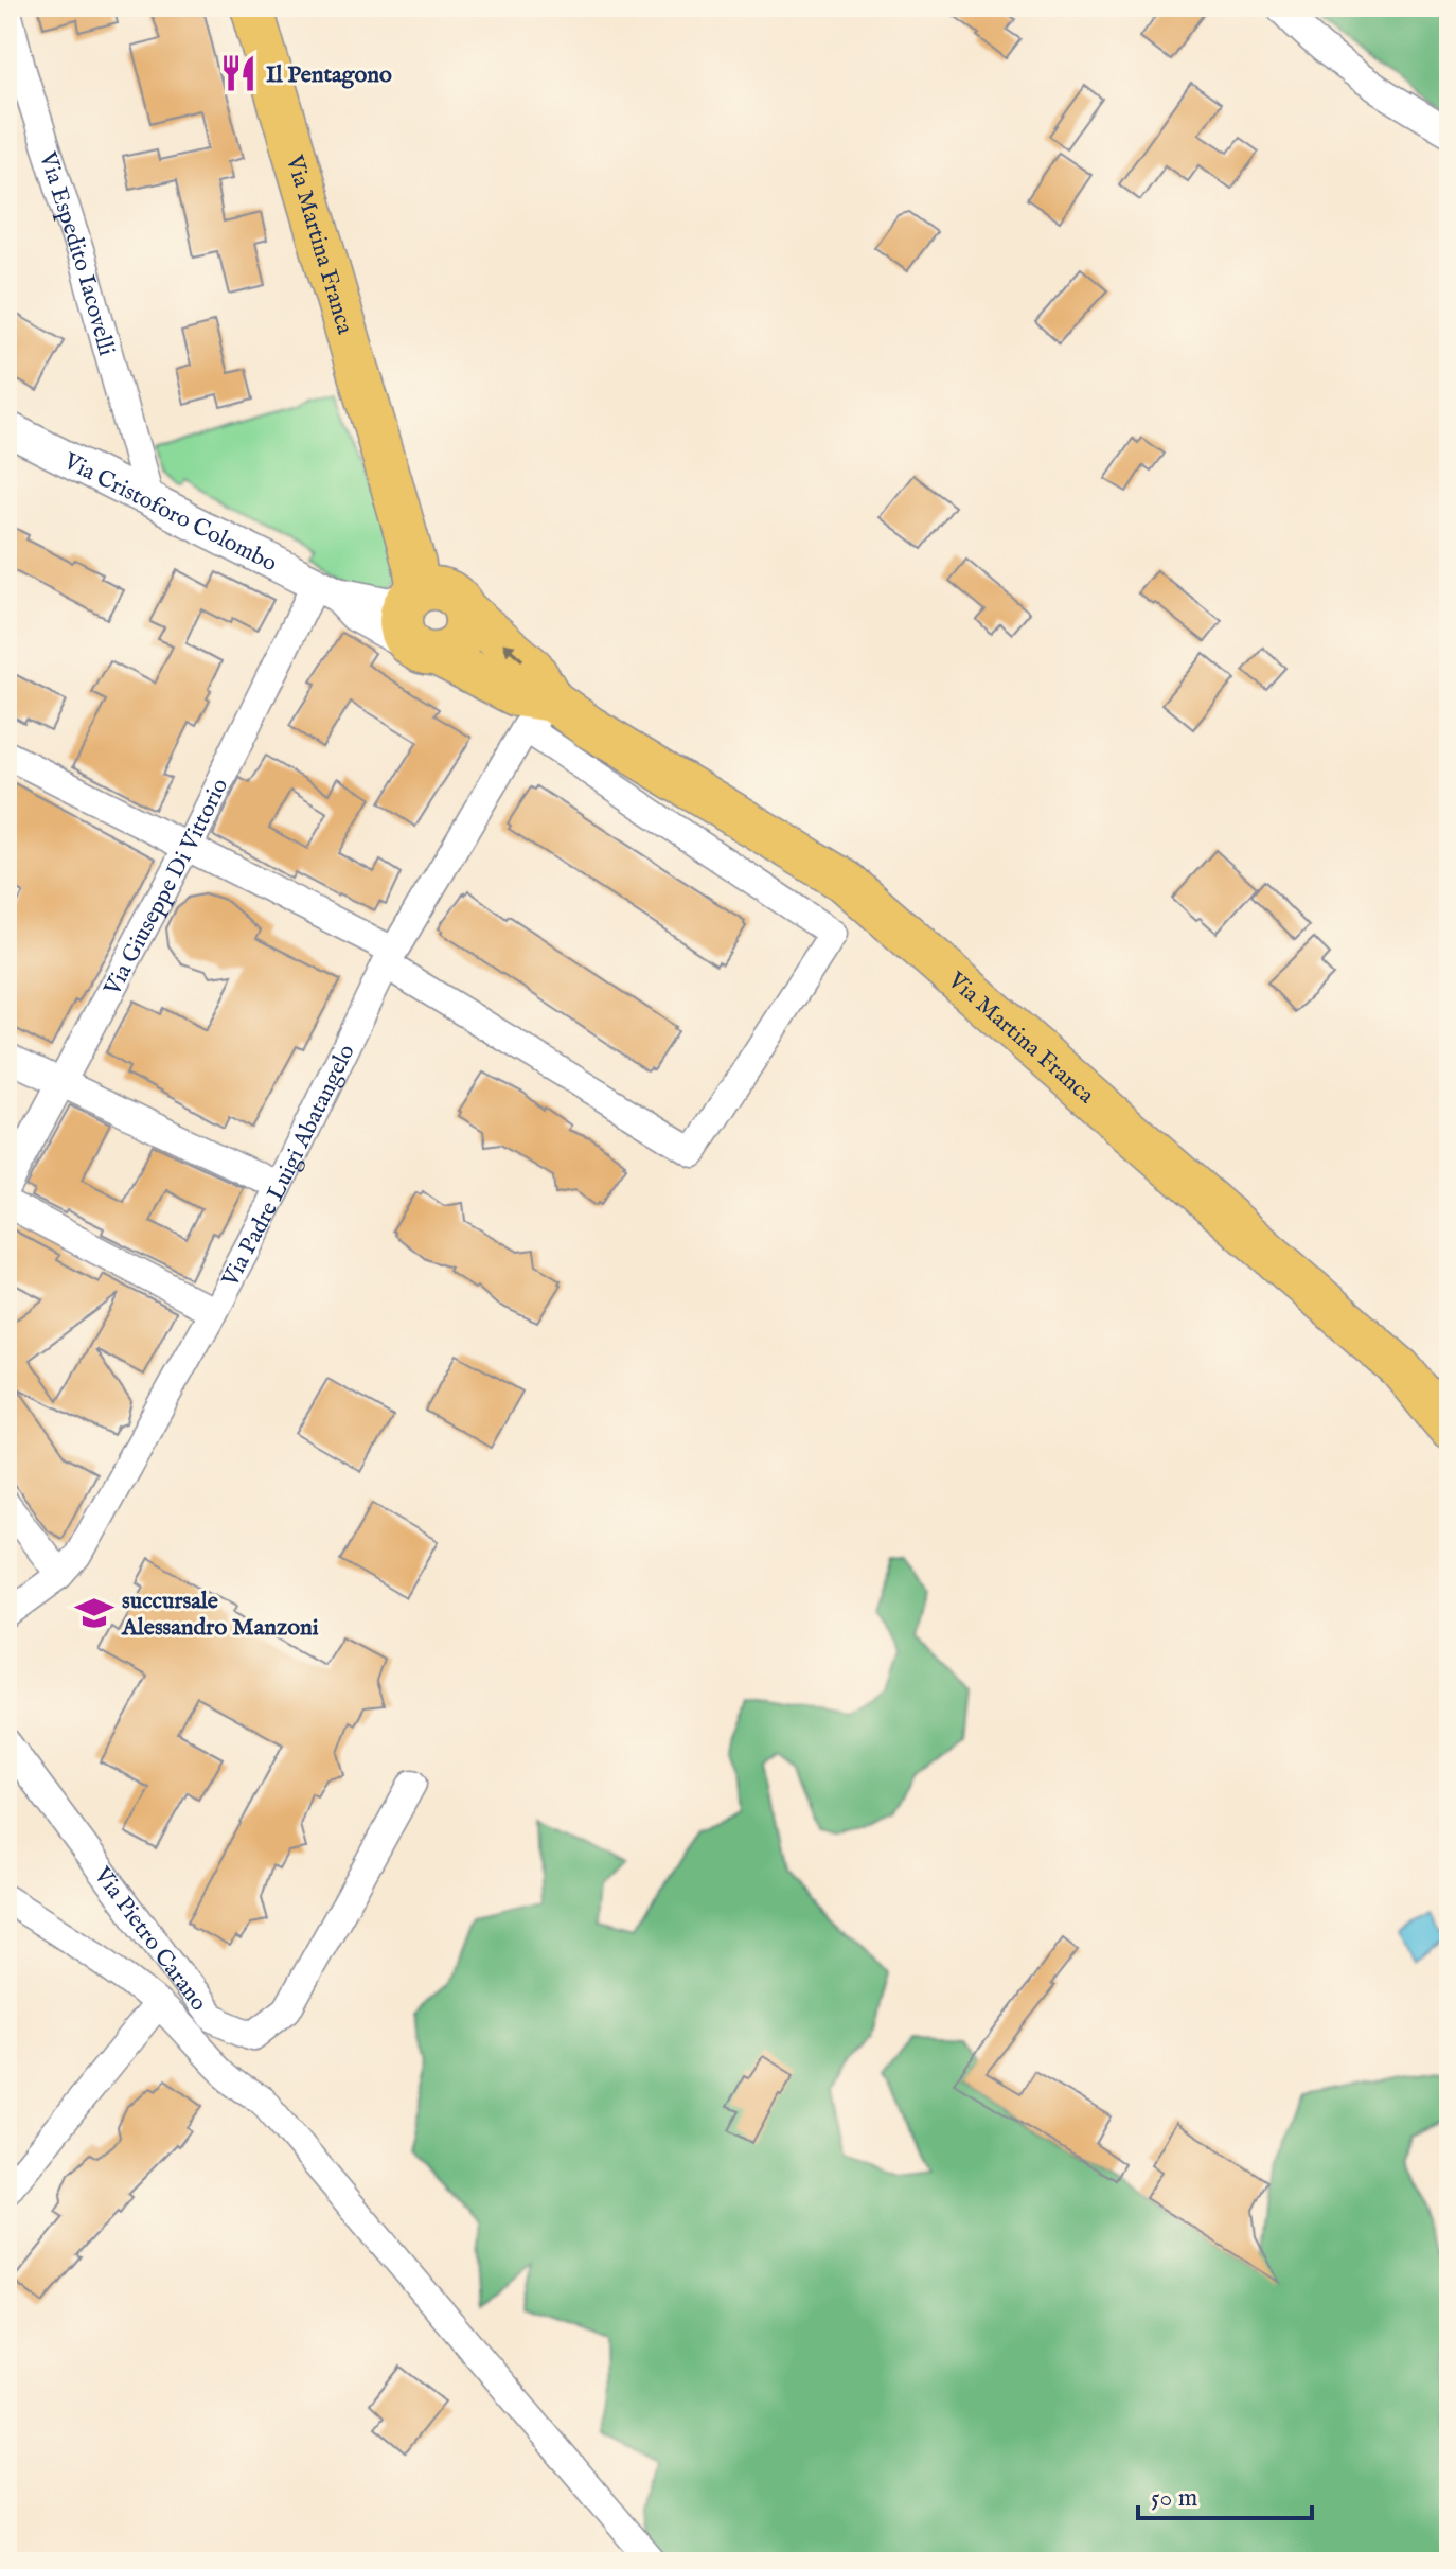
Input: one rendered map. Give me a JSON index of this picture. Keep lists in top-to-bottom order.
{
  "streets": {
    "main road": ["Via Martina Franca"],
    "street": [
      "Via Espedito Iacovelli",
      "Via Cristoforo Colombo",
      "Via Giuseppe Di Vittorio",
      "Via Padre Luigi Abatangelo",
      "Via Pietro Carano"
    ]
  },
  "crossings": [
    ["Via Martina Franca", "Via Cristoforo Colombo"],
    ["Via Martina Franca", "Via Padre Luigi Abatangelo"],
    ["Via Espedito Iacovelli", "Via Cristoforo Colombo"],
    ["Via Cristoforo Colombo", "Via Giuseppe Di Vittorio"]
  ],
  "places": {
    "restaurant": ["Il Pentagono"],
    "school or university": ["succursale Alessandro Manzoni"]
  },
  "scale_bar": "50 m"
}
